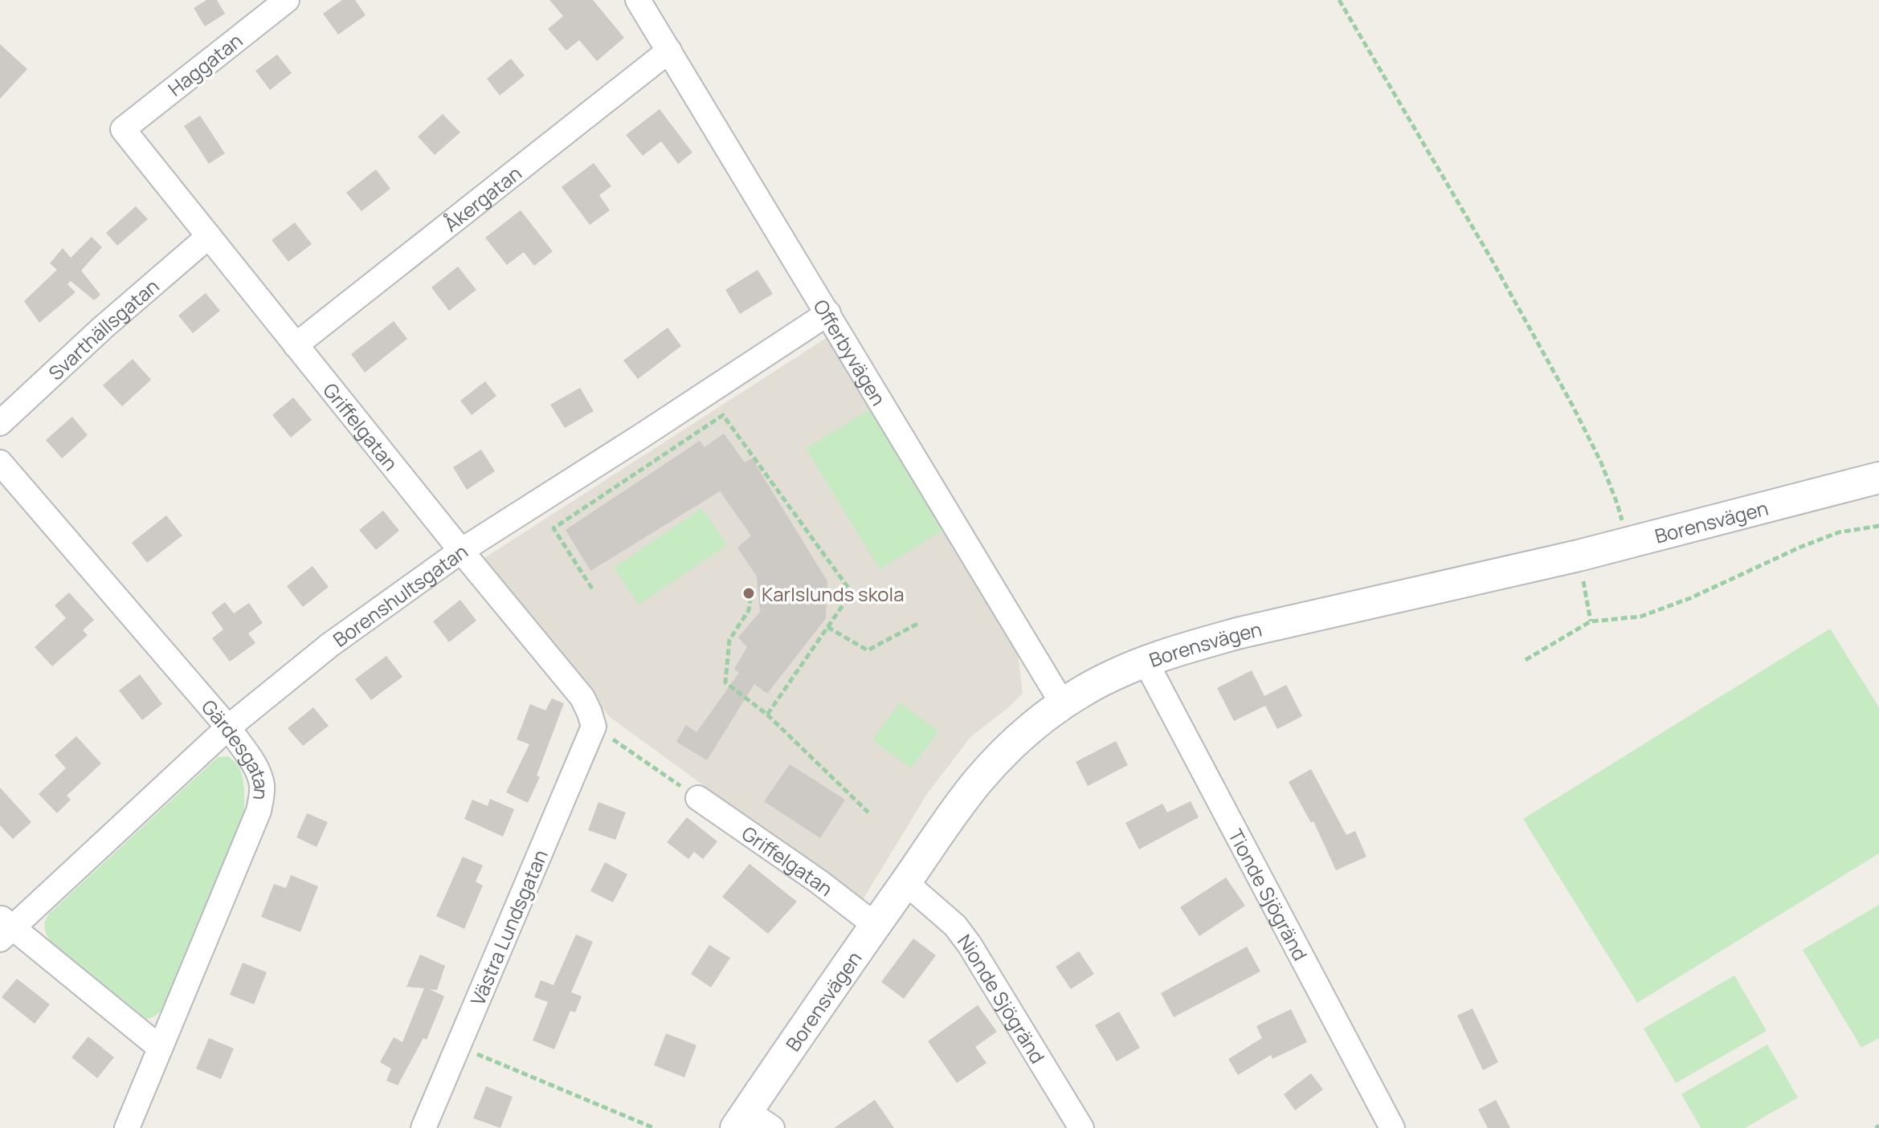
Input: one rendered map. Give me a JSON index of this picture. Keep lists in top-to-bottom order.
{
  "streets": {
    "street": [
      "Haggatan",
      "Åkergatan",
      "Svarthällsgatan",
      "Offerbyvägen",
      "Griffelgatan",
      "Borensvägen",
      "Borenshultsgatan",
      "Gärdesgatan",
      "Tionde Sjögränd",
      "Västra Lundsgatan",
      "Nionde Sjögränd"
    ]
  },
  "crossings": [
    ["Haggatan", "Griffelgatan"],
    ["Åkergatan", "Offerbyvägen"],
    ["Åkergatan", "Griffelgatan"],
    ["Svarthällsgatan", "Griffelgatan"],
    ["Offerbyvägen", "Borensvägen"],
    ["Offerbyvägen", "Borenshultsgatan"],
    ["Griffelgatan", "Borensvägen"],
    ["Griffelgatan", "Borenshultsgatan"],
    ["Griffelgatan", "Västra Lundsgatan"],
    ["Borensvägen", "Tionde Sjögränd"],
    ["Borensvägen", "Nionde Sjögränd"],
    ["Borenshultsgatan", "Gärdesgatan"]
  ],
  "places": ["Karlslunds skola"]
}
